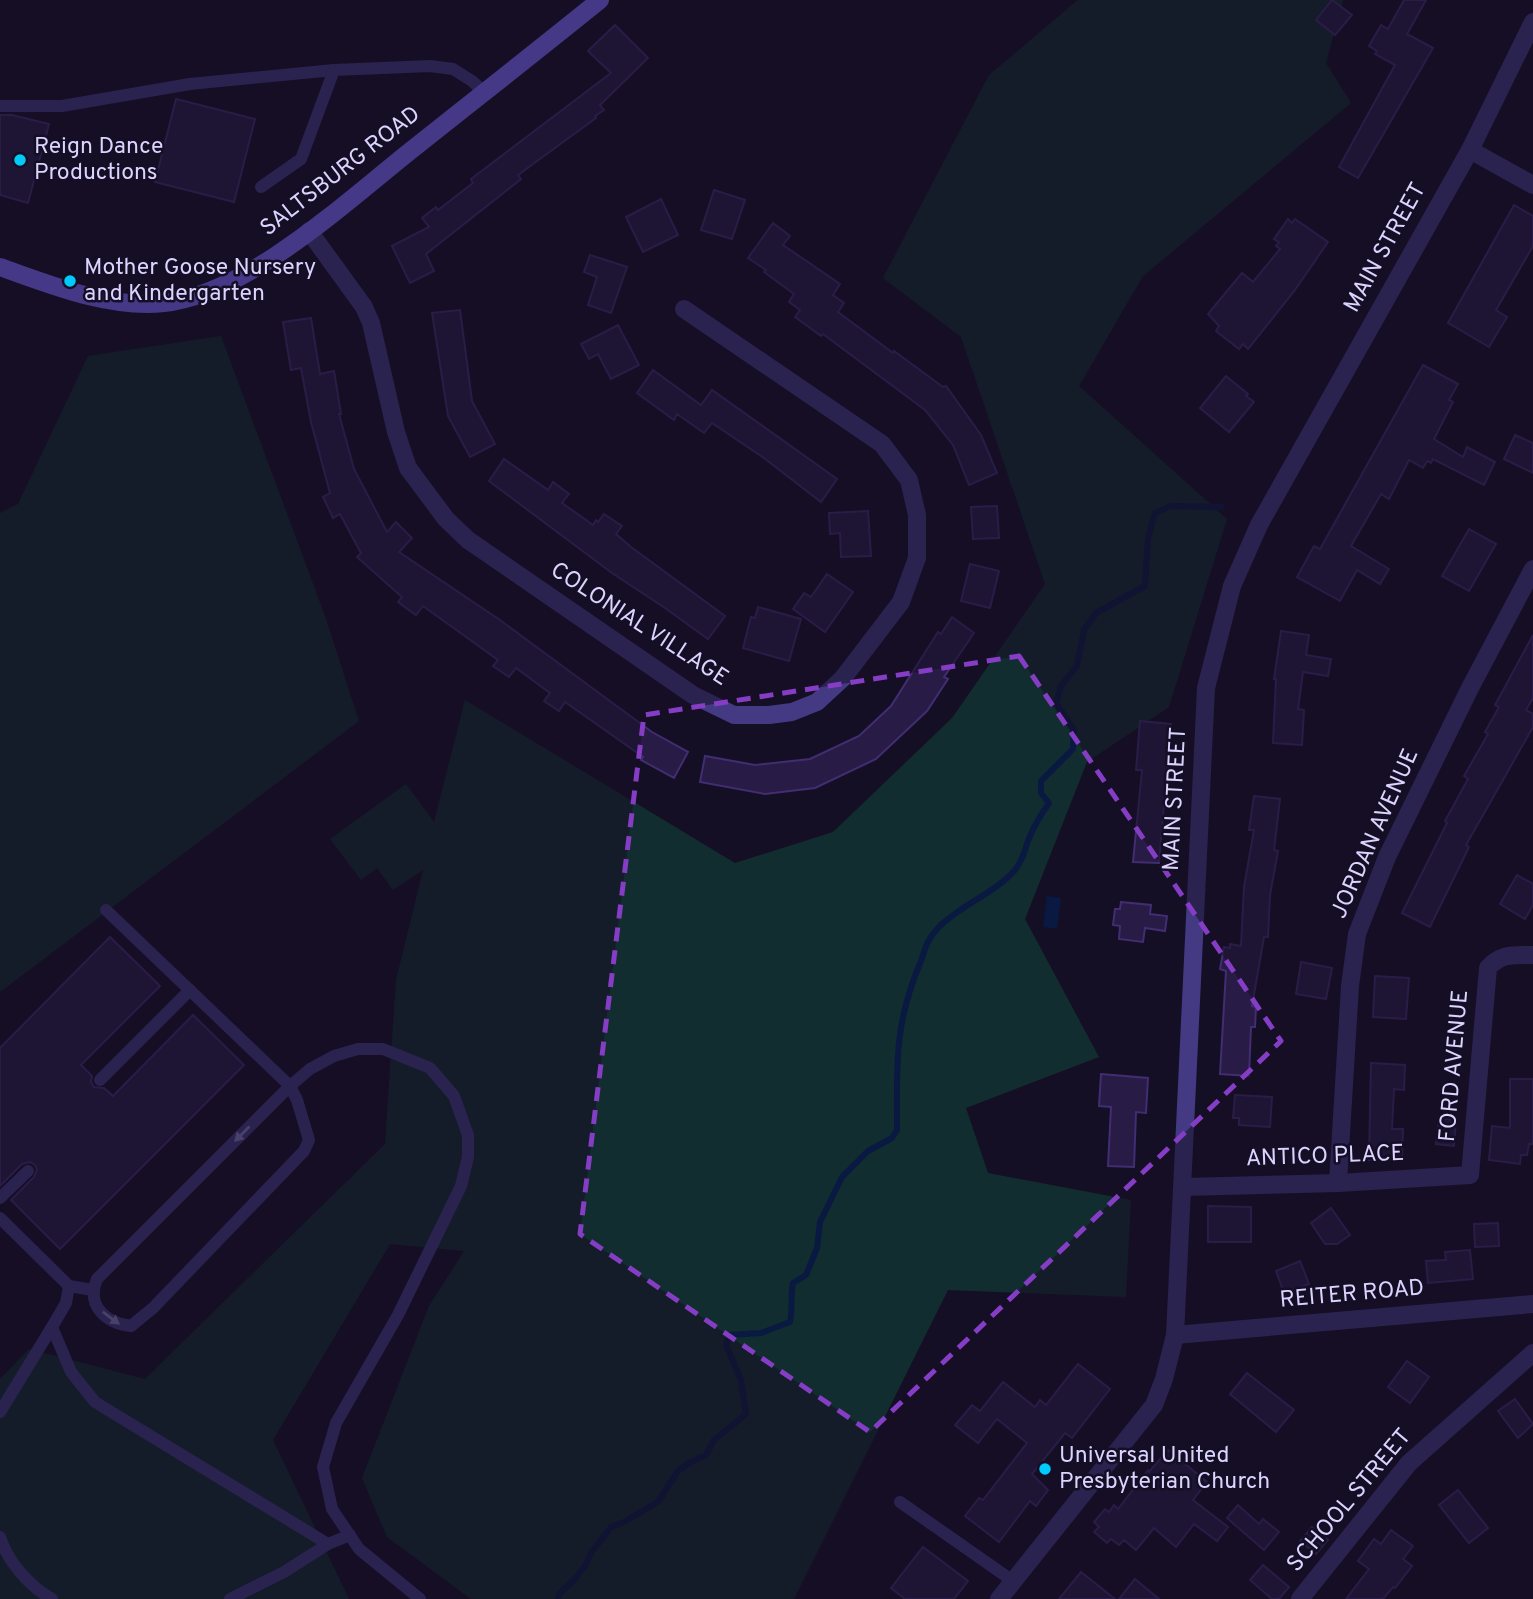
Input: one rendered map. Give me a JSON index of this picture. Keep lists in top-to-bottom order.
{
  "streets": {
    "main road": ["SALTSBURG ROAD"],
    "street": [
      "MAIN STREET",
      "COLONIAL VILLAGE",
      "JORDAN AVENUE",
      "FORD AVENUE",
      "ANTICO PLACE",
      "REITER ROAD",
      "SCHOOL STREET"
    ]
  },
  "crossings": [
    ["SALTSBURG ROAD", "COLONIAL VILLAGE"],
    ["MAIN STREET", "ANTICO PLACE"],
    ["MAIN STREET", "REITER ROAD"],
    ["JORDAN AVENUE", "ANTICO PLACE"],
    ["FORD AVENUE", "ANTICO PLACE"]
  ],
  "places": ["Reign Dance Productions", "Mother Goose Nursery and Kindergarten", "Universal United Presbyterian Church"]
}
